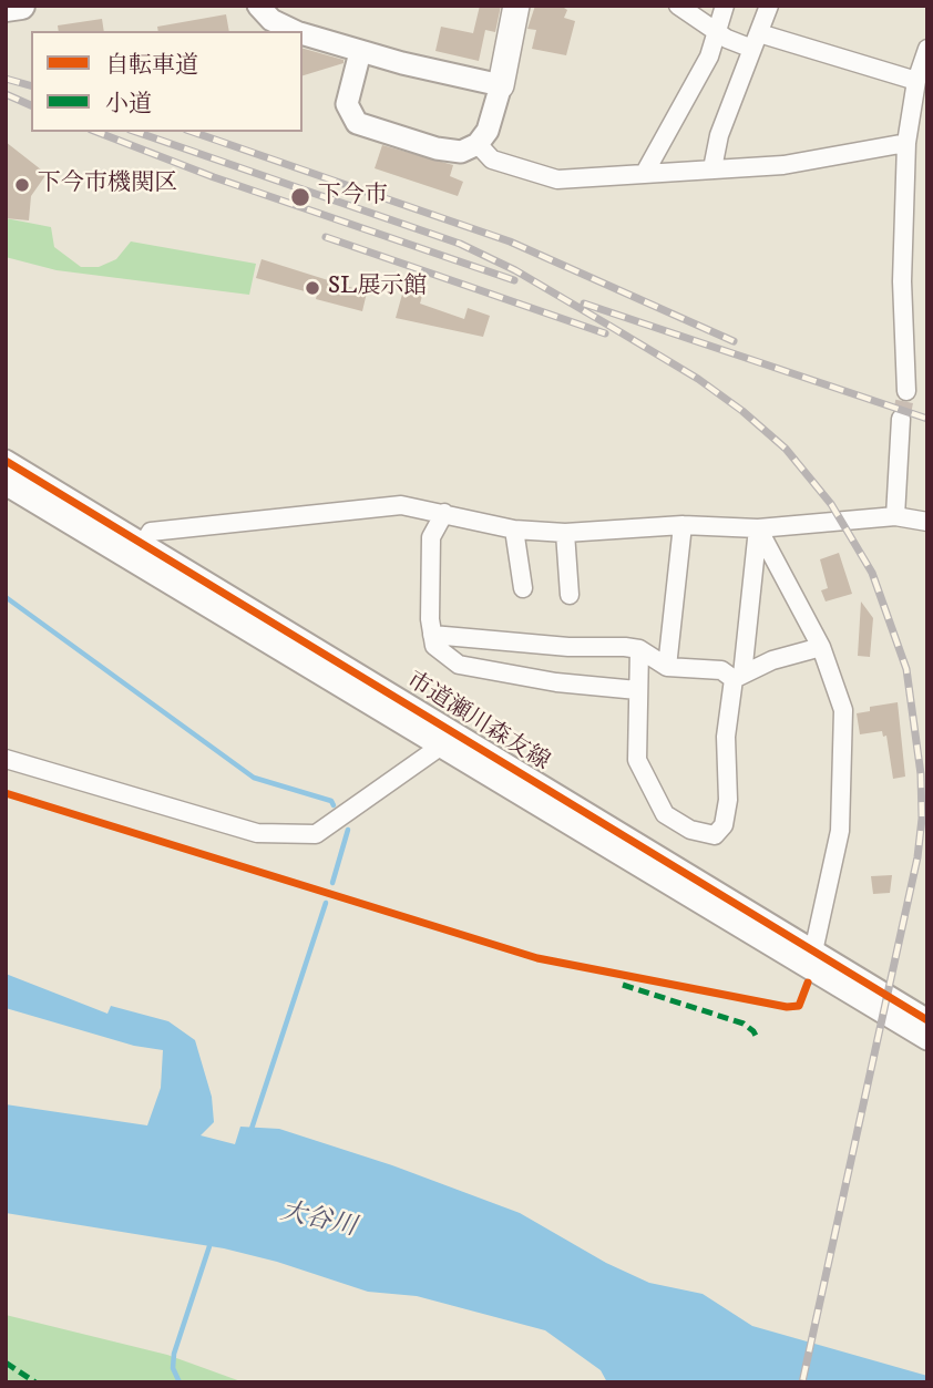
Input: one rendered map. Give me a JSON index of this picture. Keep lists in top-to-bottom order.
{
  "streets": {
    "street": ["市道瀬川森友線"]
  },
  "water": ["大谷川"],
  "places": ["下今市機関区", "下今市", "SL展示館"],
  "legend": ["自転車道", "小道"]
}
